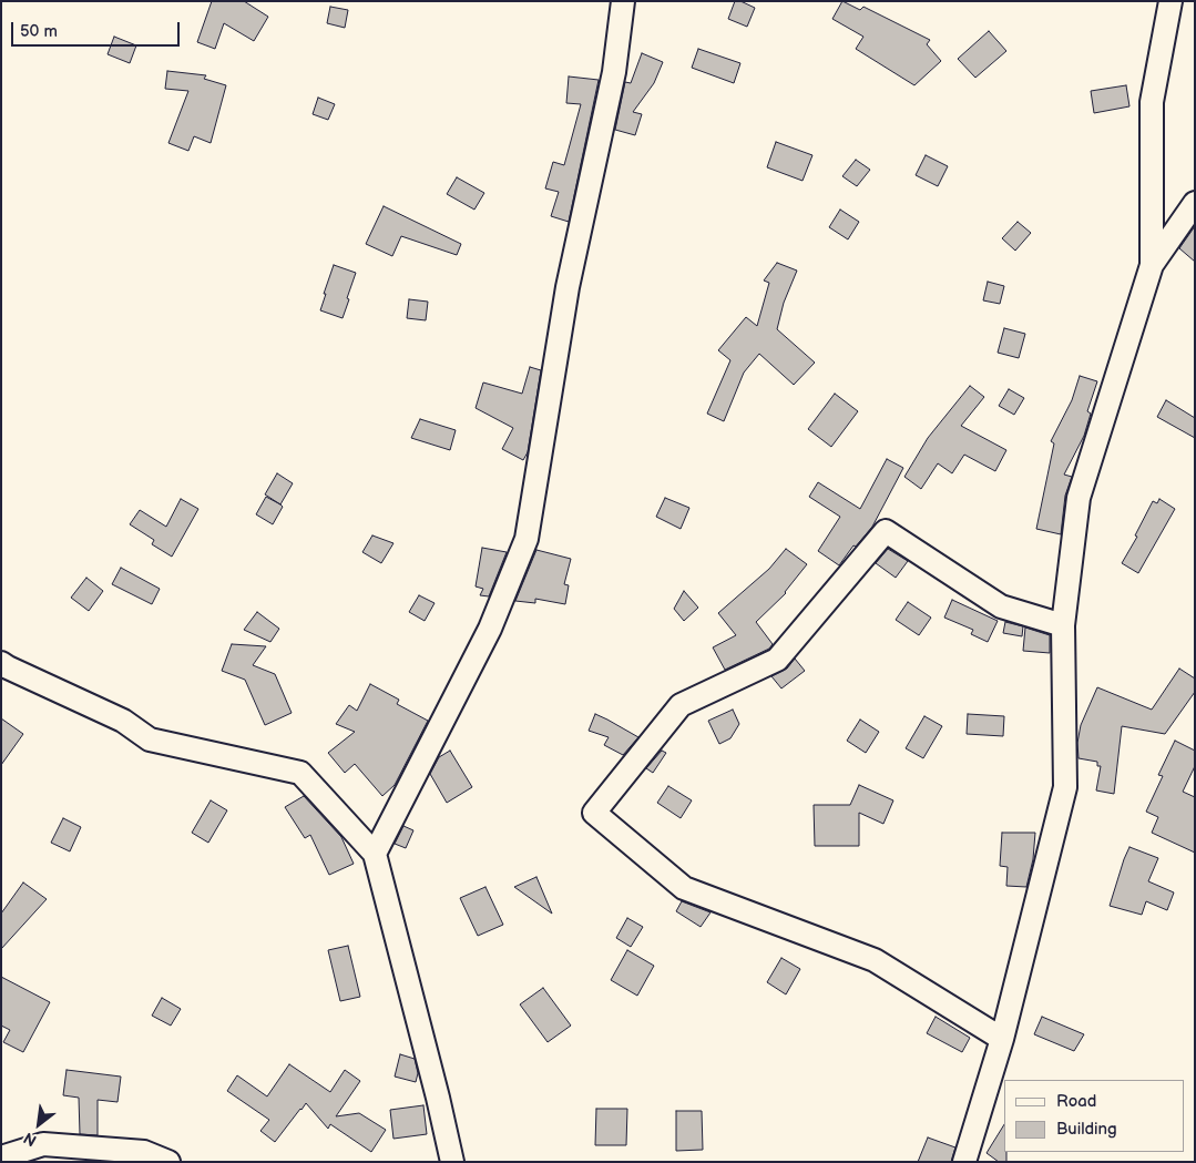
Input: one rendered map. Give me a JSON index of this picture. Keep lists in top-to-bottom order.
{
  "legend": ["Road", "Building"],
  "scale_bar": "50 m",
  "north": "bottom left"
}
